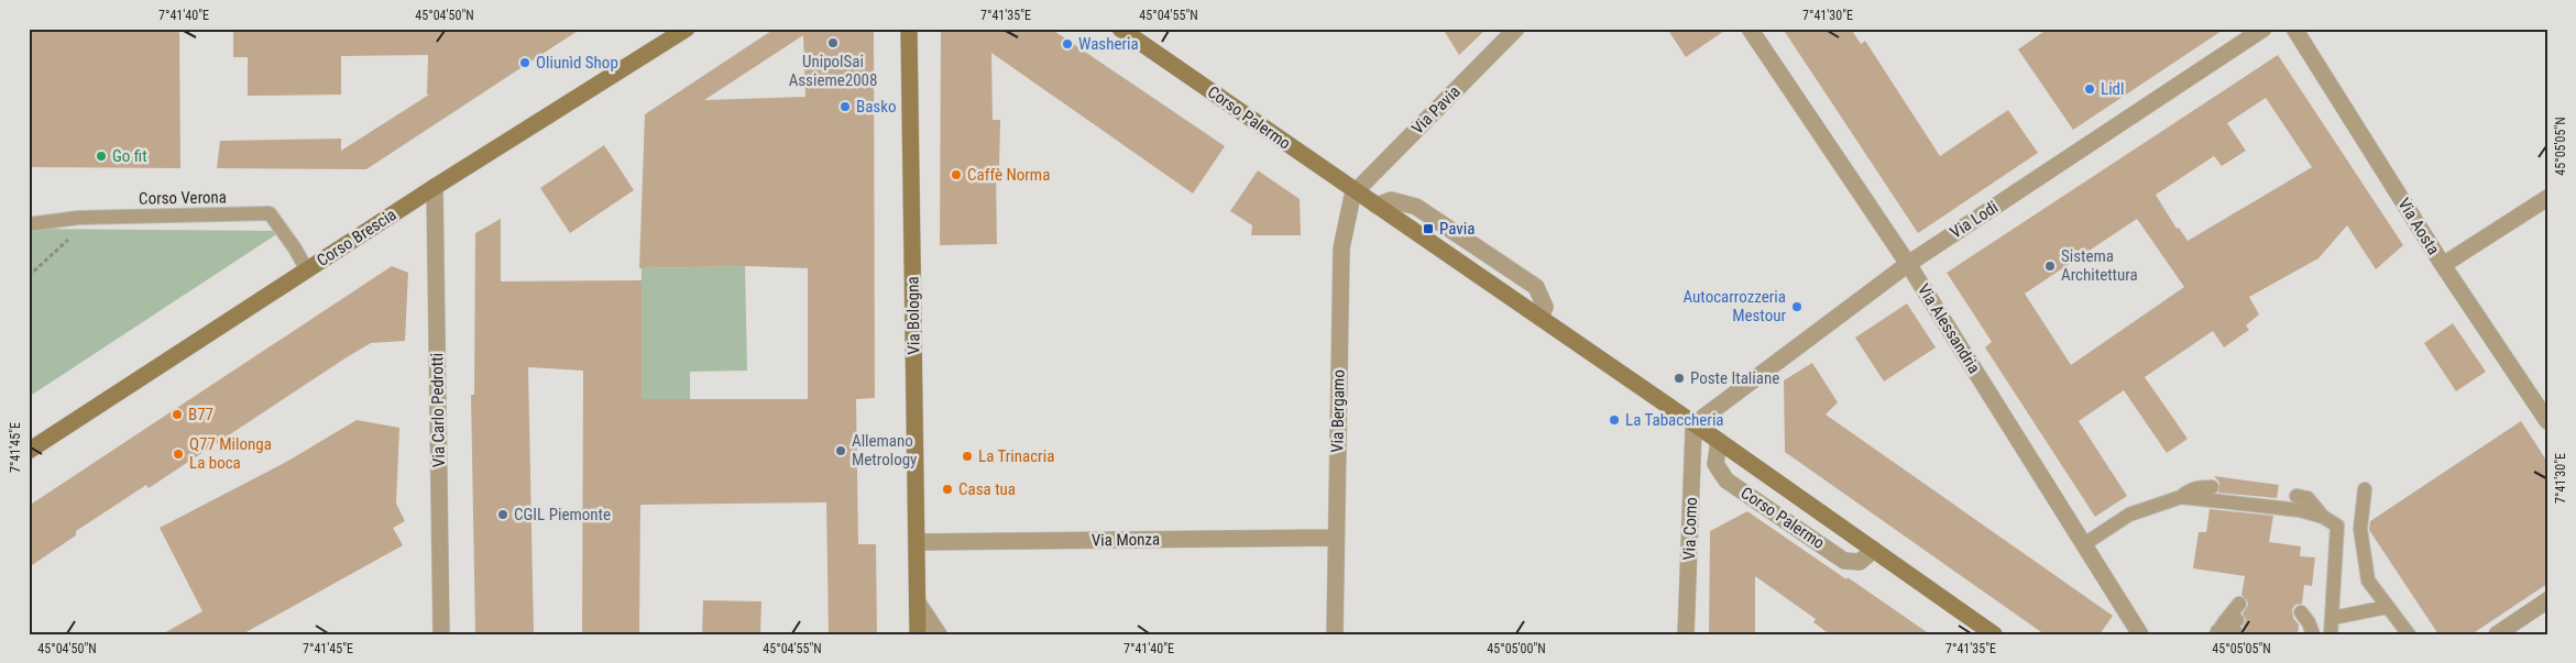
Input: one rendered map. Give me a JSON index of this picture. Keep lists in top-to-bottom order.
{
  "streets": {
    "main road": ["Corso Palermo", "Corso Brescia", "Via Bologna"],
    "street": [
      "Via Pavia",
      "Via Lodi",
      "Via Aosta",
      "Via Alessandria",
      "Via Carlo Pedrotti",
      "Via Bergamo",
      "Via Como",
      "Via Monza"
    ],
    "lane": ["Corso Verona"]
  },
  "crossings": [
    ["Via Pavia", "Corso Palermo"],
    ["Via Pavia", "Via Bergamo"],
    ["Corso Palermo", "Via Lodi"],
    ["Corso Palermo", "Via Bergamo"],
    ["Corso Palermo", "Via Como"],
    ["Corso Verona", "Corso Brescia"],
    ["Via Lodi", "Via Alessandria"],
    ["Via Lodi", "Via Como"],
    ["Corso Brescia", "Via Carlo Pedrotti"],
    ["Via Bologna", "Via Monza"],
    ["Via Bergamo", "Via Monza"]
  ],
  "places": {
    "other": [
      "UnipolSai Assieme2008",
      "Washeria",
      "Oliunìd Shop",
      "Lidl",
      "Basko",
      "Go fit",
      "Caffè Norma",
      "Sistema Architettura",
      "Autocarrozzeria Mestour",
      "Poste Italiane",
      "B77",
      "La Tabaccheria",
      "Allemano Metrology",
      "Q77 Milonga La boca",
      "La Trinacria",
      "Casa tua",
      "CGIL Piemonte"
    ],
    "transit": ["Pavia"]
  },
  "coordinates": [
    "7°41'40\"E",
    "45°04'50\"N",
    "7°41'35\"E",
    "45°04'55\"N",
    "7°41'30\"E",
    "45°05'05\"N",
    "7°41'45\"E",
    "45°05'00\"N"
  ]
}
